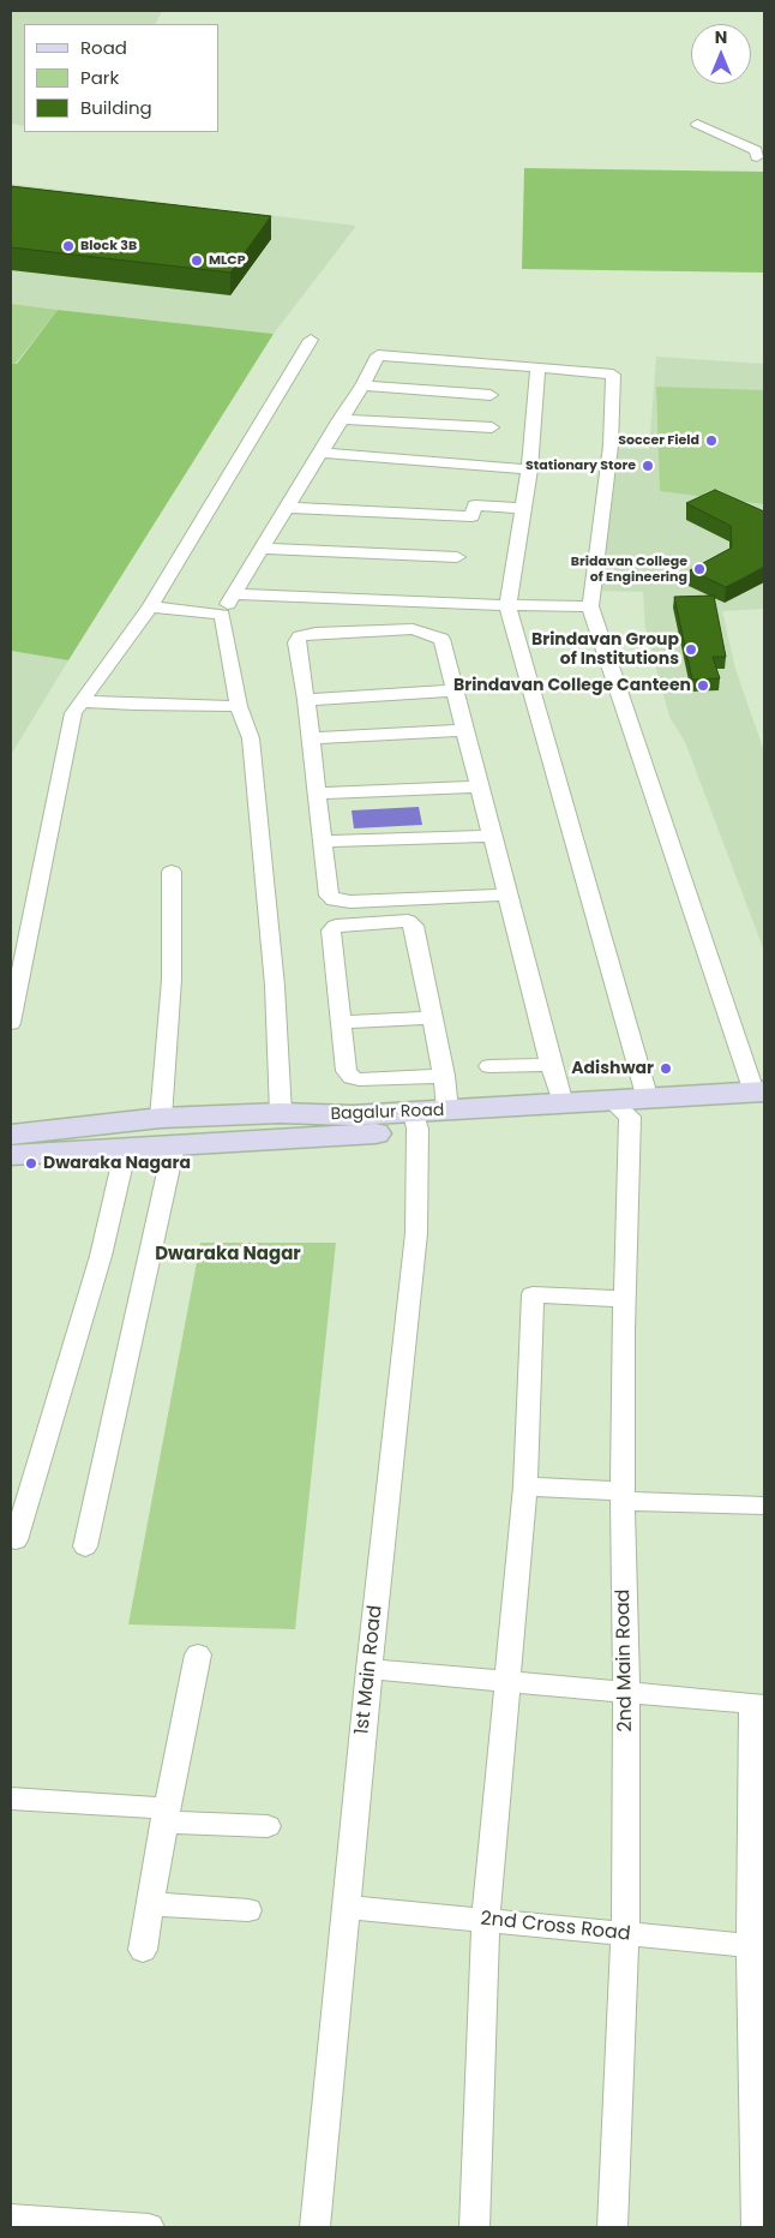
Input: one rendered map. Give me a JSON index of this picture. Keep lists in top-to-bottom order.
{
  "streets": {
    "main road": ["Bagalur Road"],
    "street": ["2nd Main Road", "1st Main Road", "2nd Cross Road"]
  },
  "crossings": [
    ["Bagalur Road", "2nd Main Road"],
    ["Bagalur Road", "1st Main Road"],
    ["2nd Main Road", "2nd Cross Road"],
    ["1st Main Road", "2nd Cross Road"]
  ],
  "districts": ["Dwaraka Nagar"],
  "places": [
    "Block 3B",
    "MLCP",
    "Soccer Field",
    "Stationary Store",
    "Bridavan College of Engineering",
    "Brindavan Group of Institutions",
    "Brindavan College Canteen",
    "Adishwar",
    "Dwaraka Nagara"
  ],
  "legend": ["Road", "Park", "Building"],
  "north": "top"
}
